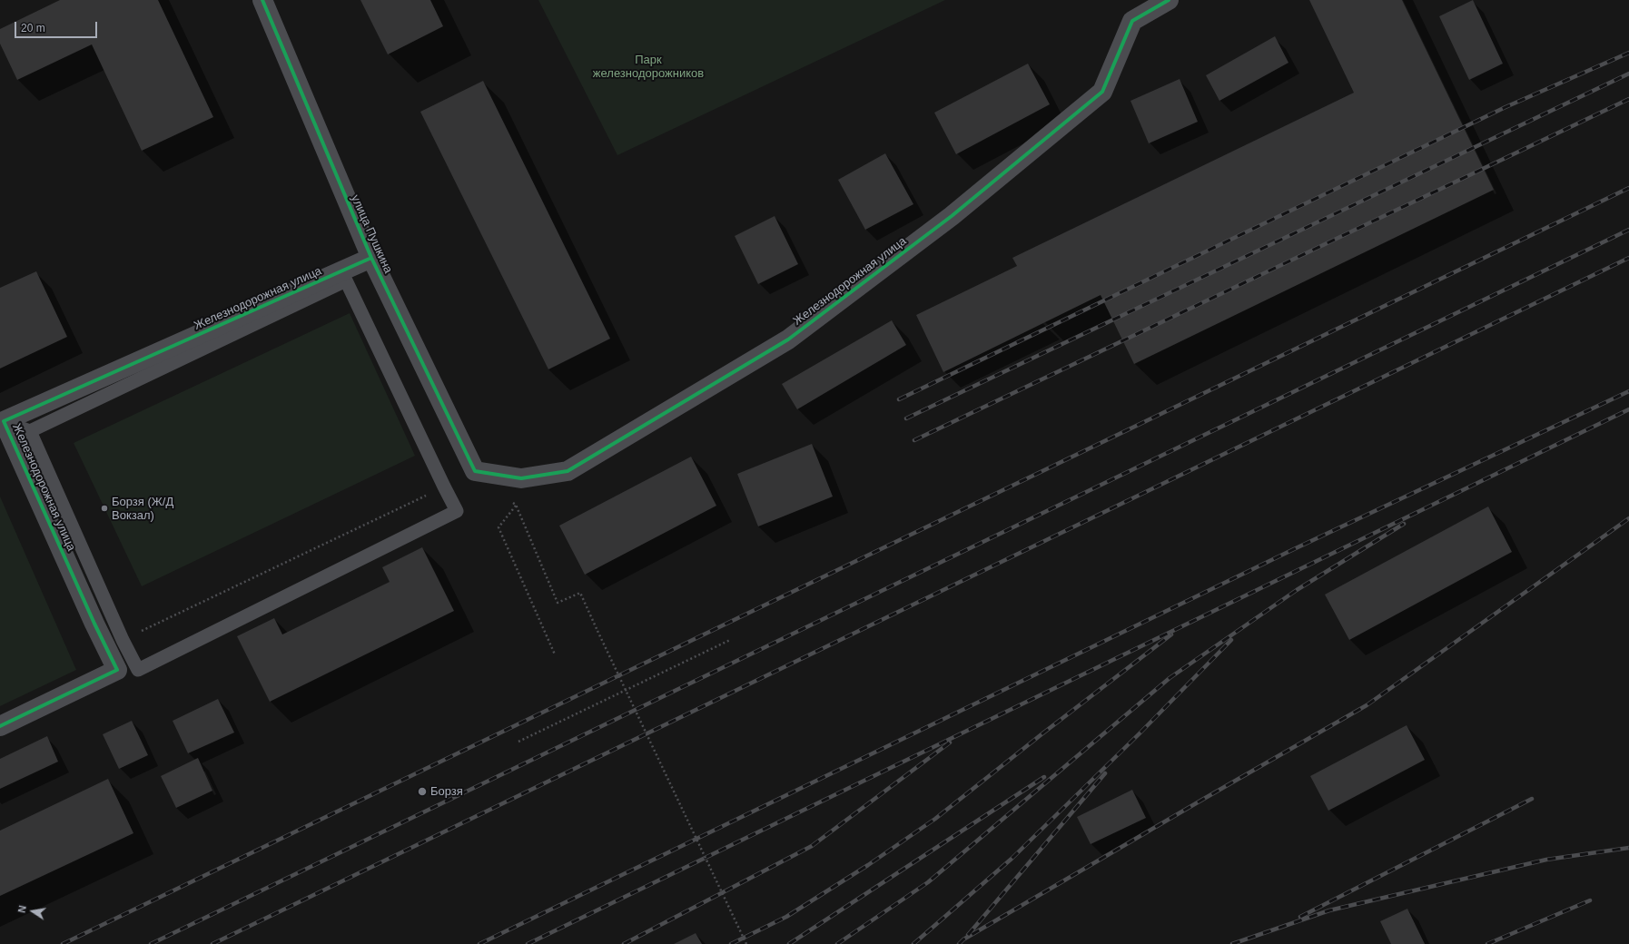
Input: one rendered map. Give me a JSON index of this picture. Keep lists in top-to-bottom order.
{
  "streets": {
    "street": ["улица Пушкина", "Железнодорожная улица"]
  },
  "crossings": [
    ["улица Пушкина", "Железнодорожная улица"]
  ],
  "parks": ["Парк железнодорожников"],
  "places": ["Борзя (Ж/Д Вокзал)", "Борзя"],
  "scale_bar": "20 m",
  "north": "left"
}
